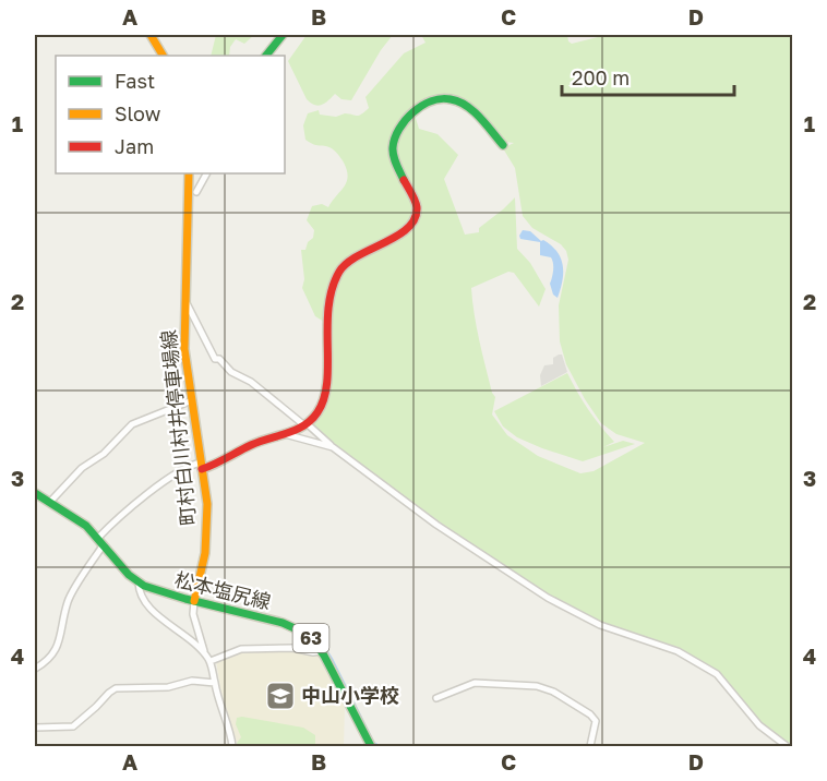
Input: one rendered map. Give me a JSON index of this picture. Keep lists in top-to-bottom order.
{
  "streets": {
    "main road": ["町村白川村井停車場線", "松本塩尻線", "63"]
  },
  "crossings": [
    ["町村白川村井停車場線", "松本塩尻線"]
  ],
  "places": {
    "school or university": ["中山小学校"]
  },
  "legend": ["Fast", "Slow", "Jam"],
  "scale_bar": "200 m",
  "grid": {
    "columns": [
      "A",
      "B",
      "C",
      "D"
    ],
    "rows": [
      "1",
      "2",
      "3",
      "4"
    ]
  }
}
